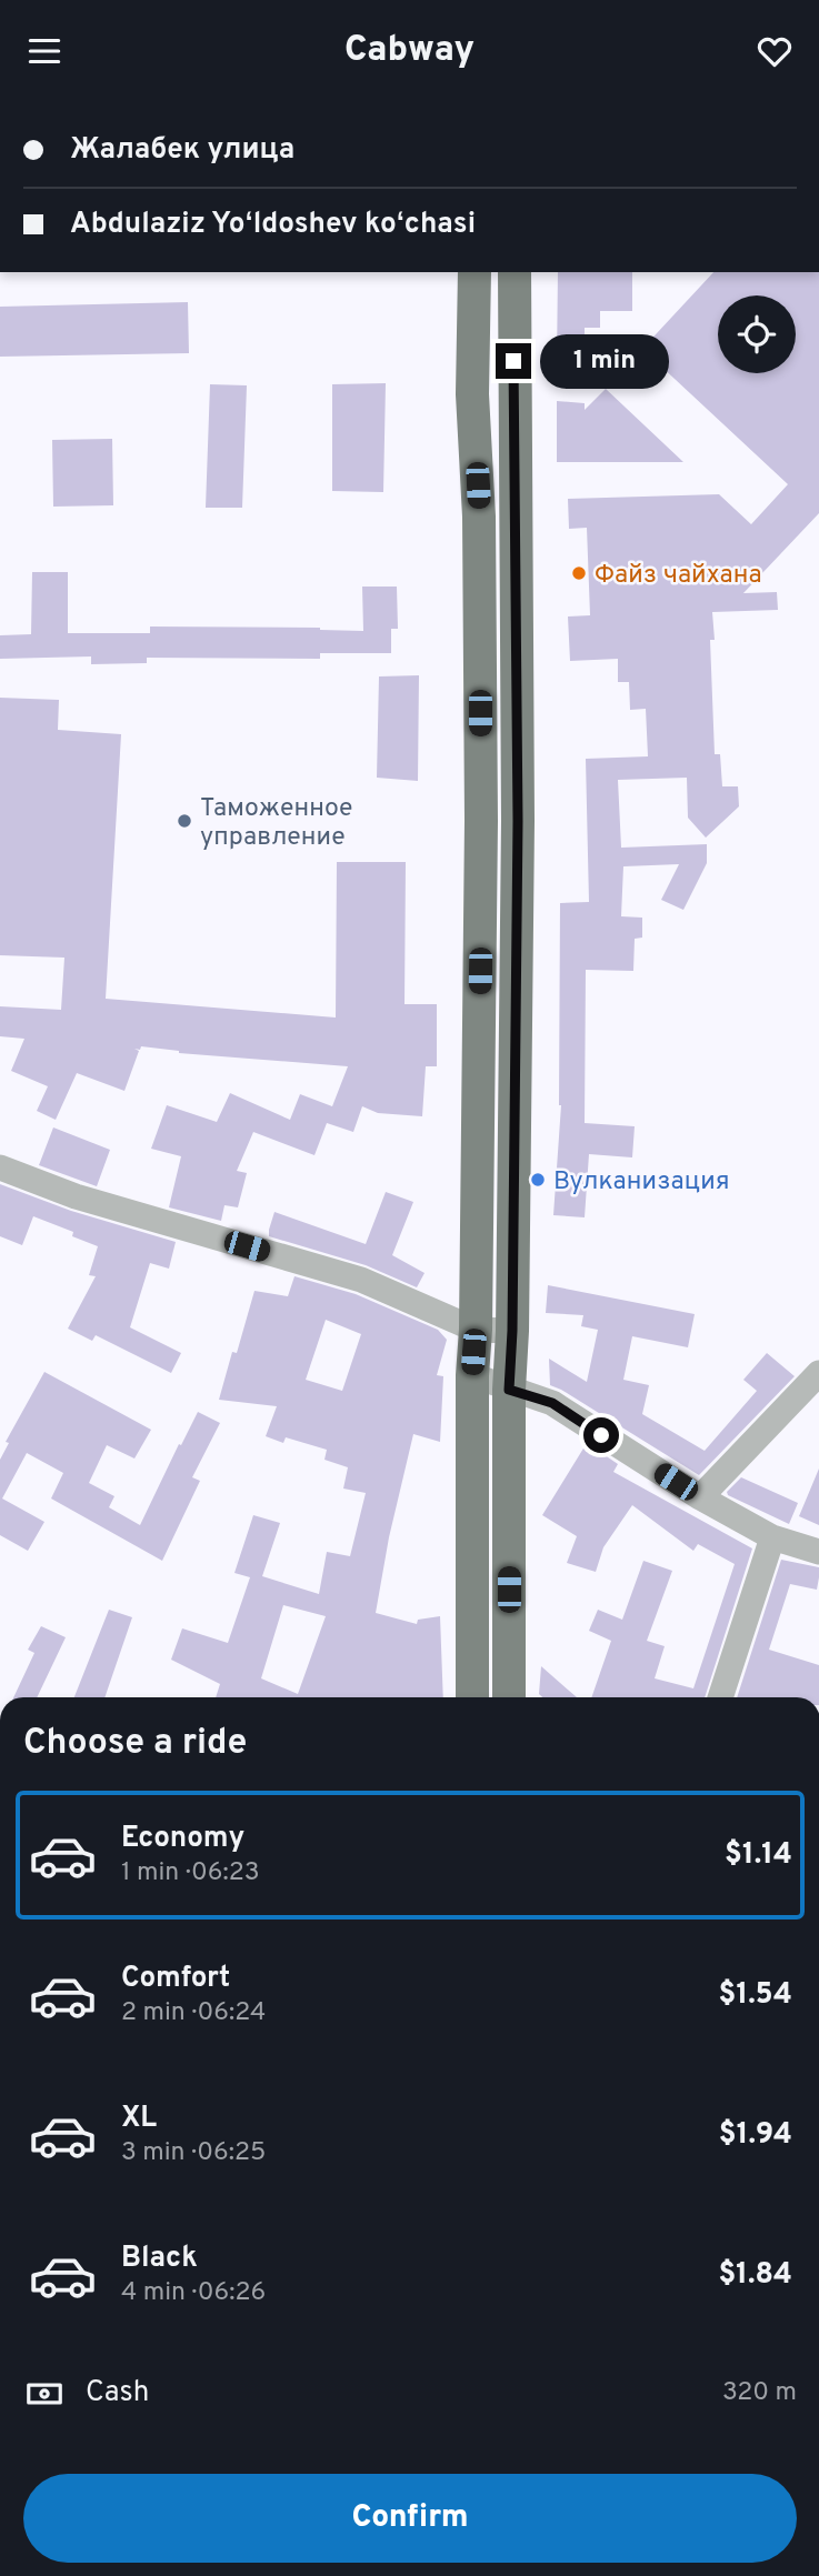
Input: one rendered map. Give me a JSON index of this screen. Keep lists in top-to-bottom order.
{
  "places": ["Файз чайхана", "Таможенное управление", "Вулканизация"],
  "page": {
    "header": "Cabway",
    "banner": ["Жалабек улица", "Abdulaziz Yoʻldoshev koʻchasi"],
    "bubble": "1 min",
    "heading": "Choose a ride",
    "list": [
      {
        "name": "Economy",
        "note": "1 min · 06:23",
        "value": "$1.14"
      },
      {
        "name": "Comfort",
        "note": "2 min · 06:24",
        "value": "$1.54"
      },
      {
        "name": "XL",
        "note": "3 min · 06:25",
        "value": "$1.94"
      },
      {
        "name": "Black",
        "note": "4 min · 06:26",
        "value": "$1.84"
      }
    ],
    "pay": ["Cash", "320 m"],
    "buttons": "Confirm"
  }
}
